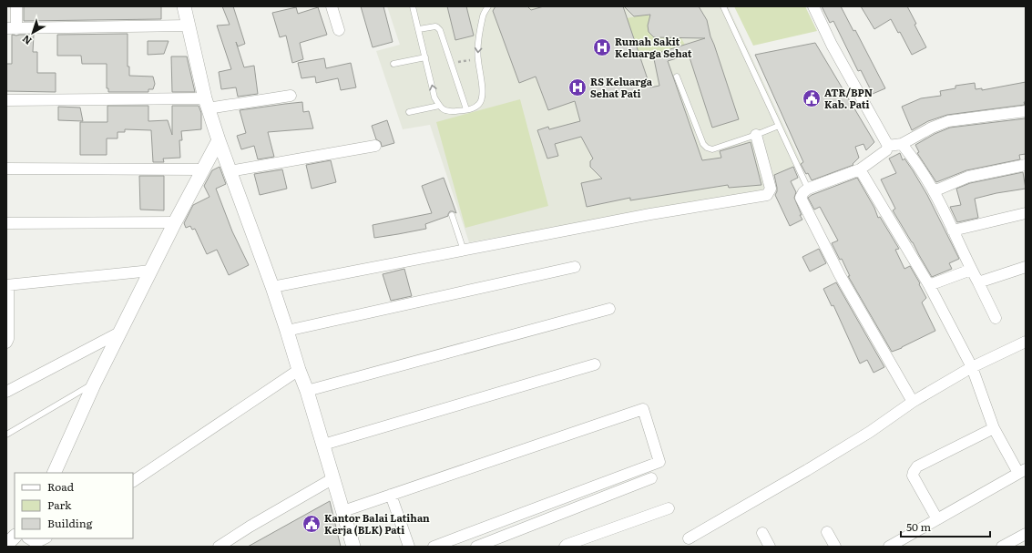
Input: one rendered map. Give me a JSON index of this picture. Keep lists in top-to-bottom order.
{
  "places": {
    "hospital": ["Rumah Sakit Keluarga Sehat", "RS Keluarga Sehat Pati"],
    "public building": ["ATR/BPN Kab. Pati", "Kantor Balai Latihan Kerja (BLK) Pati"]
  },
  "legend": ["Road", "Park", "Building"],
  "scale_bar": "50 m",
  "north": "bottom left"
}
